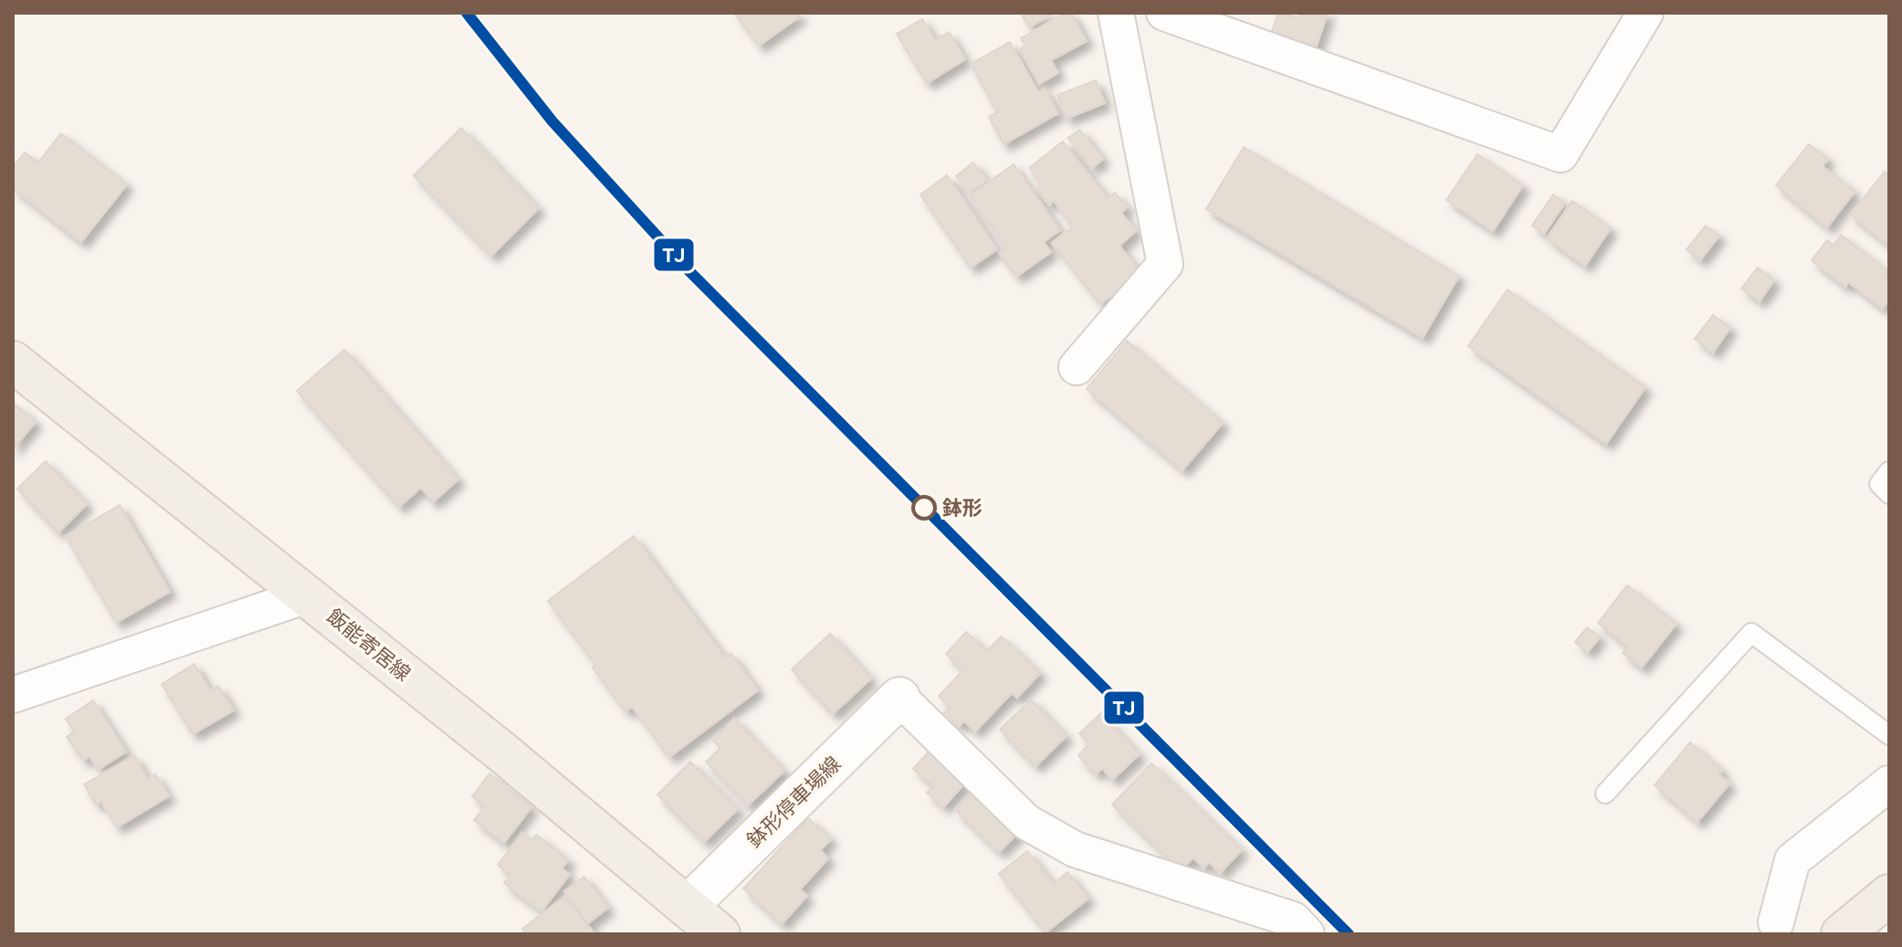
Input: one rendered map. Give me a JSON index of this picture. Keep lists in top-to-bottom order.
{
  "streets": {
    "main road": ["飯能寄居線", "鉢形停車場線"]
  },
  "crossings": [
    ["飯能寄居線", "鉢形停車場線"]
  ],
  "places": ["鉢形"],
  "lines": ["transit line TJ"]
}
